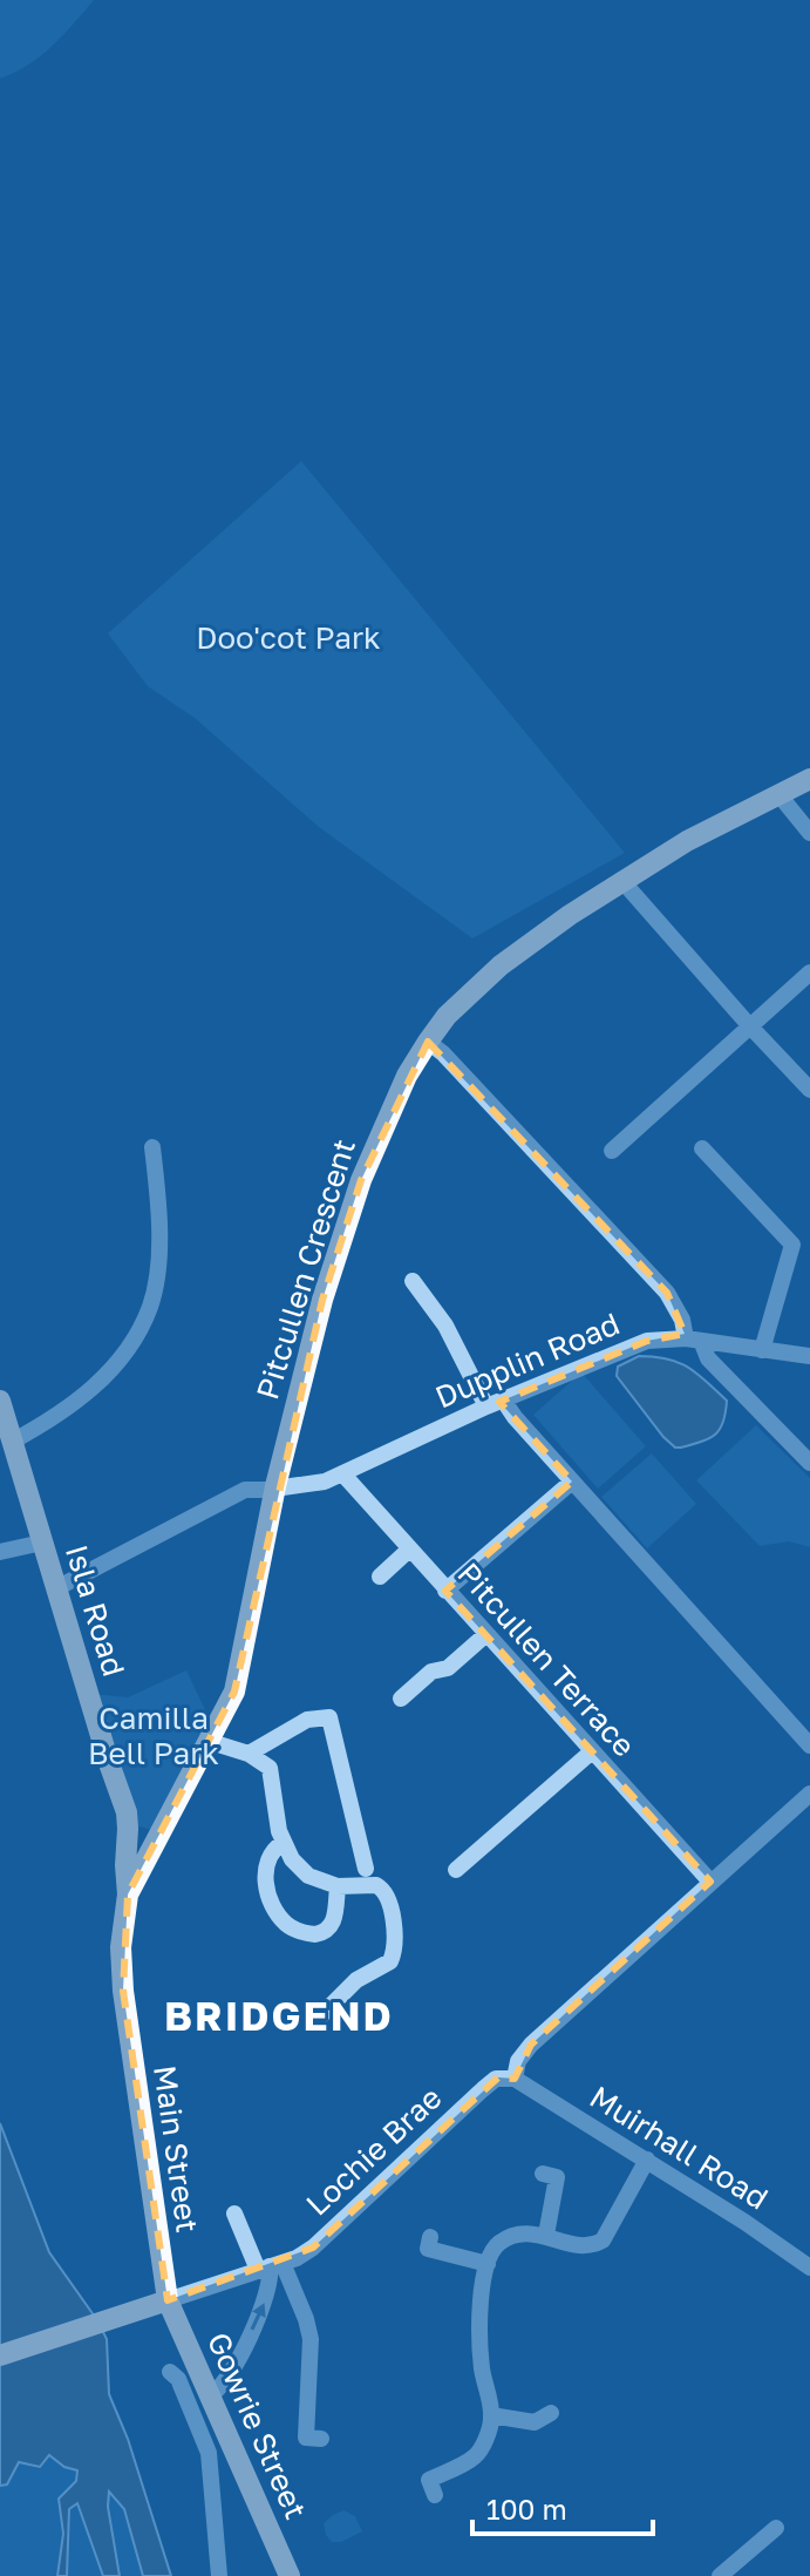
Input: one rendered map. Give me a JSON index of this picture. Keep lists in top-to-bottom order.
{
  "streets": {
    "main road": [
      "Pitcullen Crescent",
      "Isla Road",
      "Main Street",
      "Gowrie Street"
    ],
    "street": [
      "Dupplin Road",
      "Pitcullen Terrace",
      "Muirhall Road",
      "Lochie Brae"
    ]
  },
  "crossings": [
    ["Pitcullen Crescent", "Dupplin Road"],
    ["Pitcullen Crescent", "Isla Road"],
    ["Pitcullen Crescent", "Main Street"],
    ["Dupplin Road", "Isla Road"],
    ["Dupplin Road", "Pitcullen Terrace"],
    ["Isla Road", "Main Street"],
    ["Muirhall Road", "Lochie Brae"],
    ["Main Street", "Lochie Brae"],
    ["Main Street", "Gowrie Street"],
    ["Lochie Brae", "Gowrie Street"]
  ],
  "districts": ["BRIDGEND"],
  "parks": ["Doo'cot Park", "Camilla Bell Park"],
  "scale_bar": "100 m"
}
